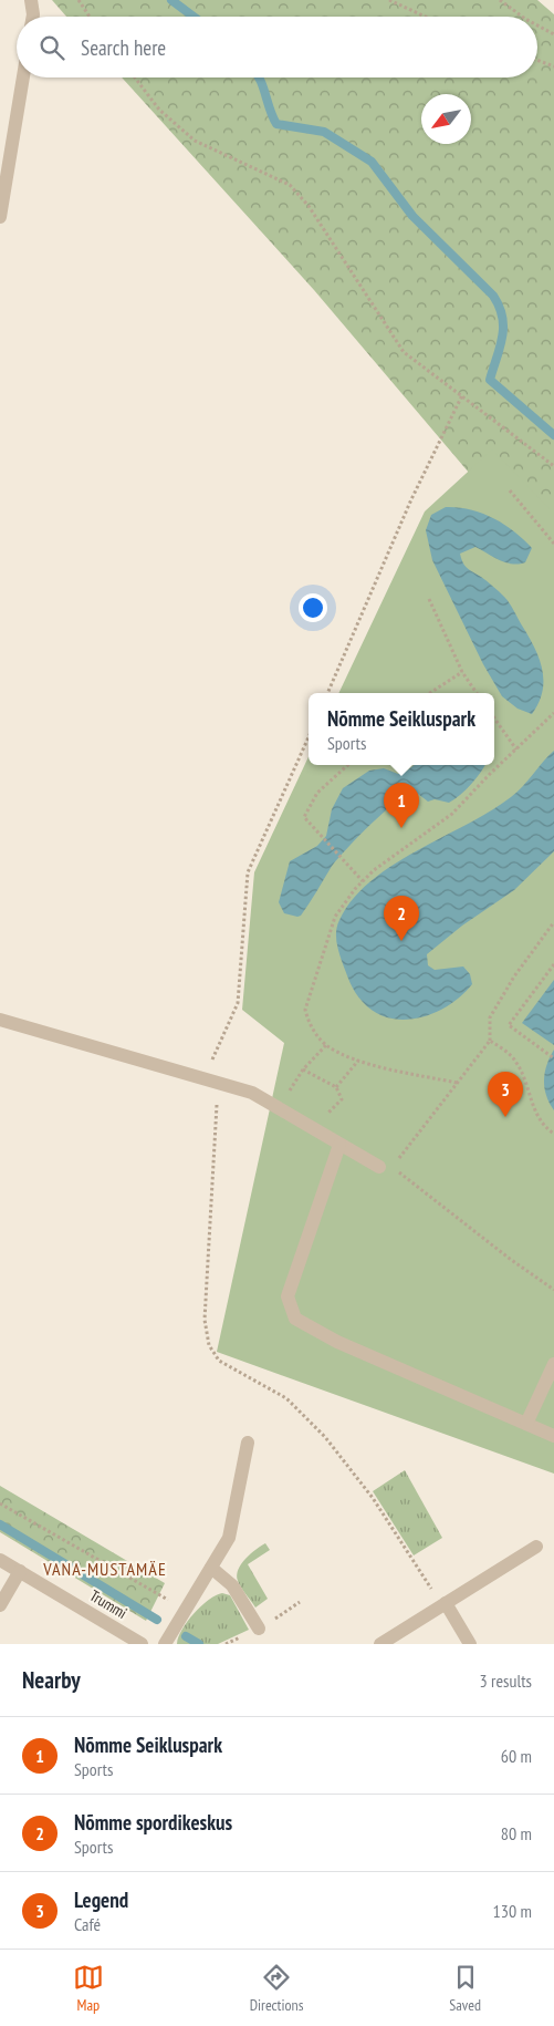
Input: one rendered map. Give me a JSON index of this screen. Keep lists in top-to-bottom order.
{
  "streets": {
    "street": ["Trummi"]
  },
  "districts": ["VANA-MUSTAMÄE"],
  "north": "bottom left",
  "page": {
    "search": "Search here",
    "popup": ["Nõmme Seikluspark", "Sports"],
    "pins": ["1", "2", "3"],
    "heading": ["Nearby", "3 results"],
    "list": [
      {
        "mark": "1",
        "name": "Nõmme Seikluspark",
        "note": "Sports",
        "value": "60 m"
      },
      {
        "mark": "2",
        "name": "Nõmme spordikeskus",
        "note": "Sports",
        "value": "80 m"
      },
      {
        "mark": "3",
        "name": "Legend",
        "note": "Café",
        "value": "130 m"
      }
    ],
    "nav": ["Map", "Directions", "Saved"]
  }
}
